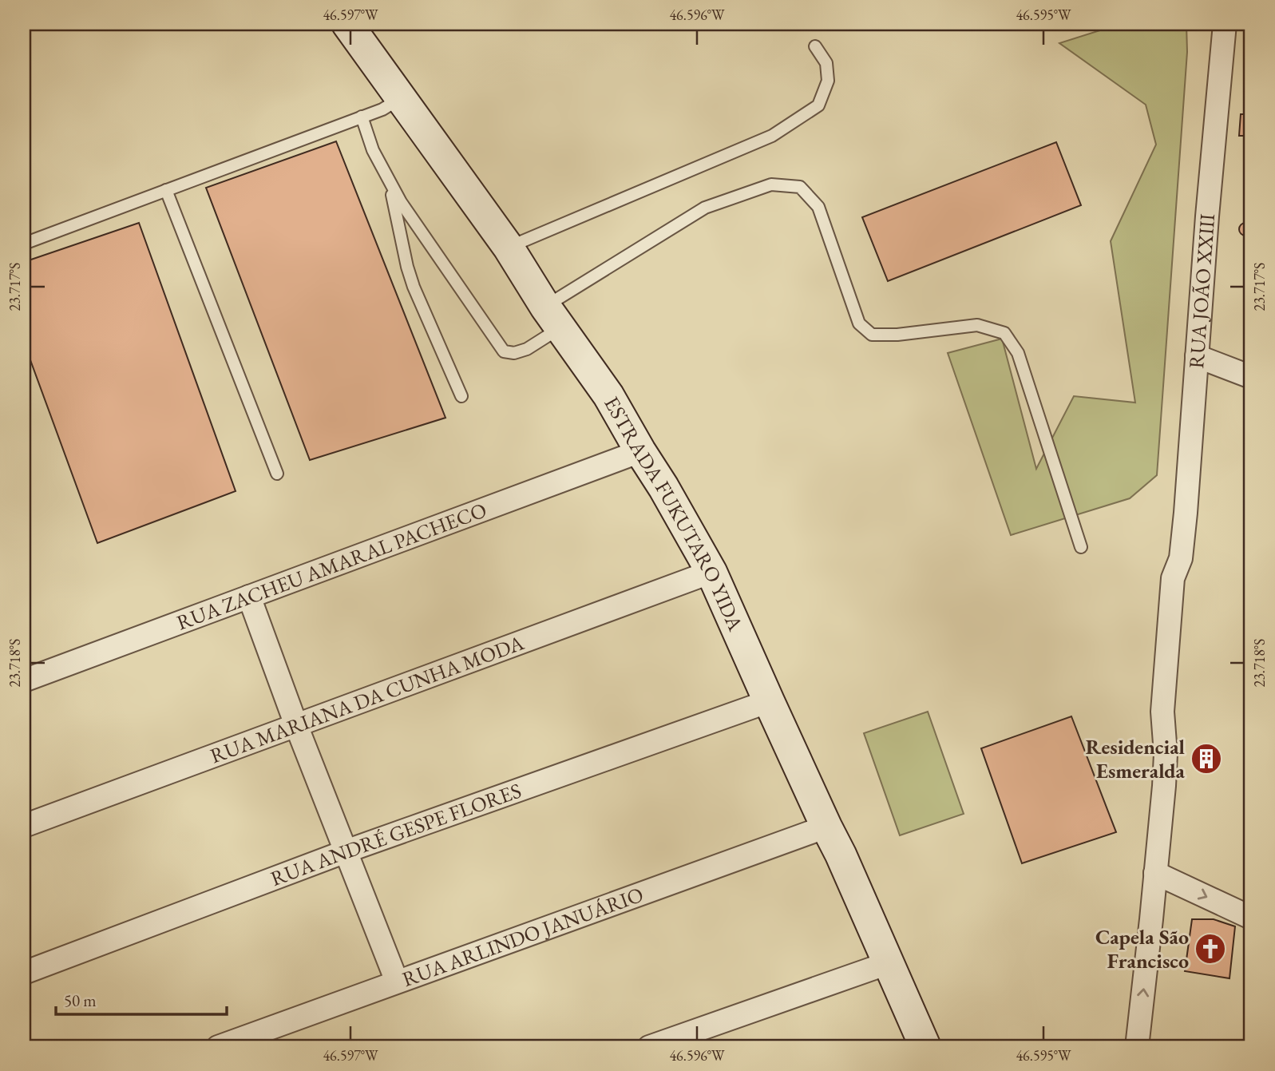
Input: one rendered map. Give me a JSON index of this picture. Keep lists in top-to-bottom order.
{
  "streets": {
    "street": [
      "RUA JOÃO XXIII",
      "ESTRADA FUKUTARO YIDA",
      "RUA ZACHEU AMARAL PACHECO",
      "RUA MARIANA DA CUNHA MODA",
      "RUA ANDRÉ GESPE FLORES",
      "RUA ARLINDO JANUÁRIO"
    ]
  },
  "crossings": [
    ["ESTRADA FUKUTARO YIDA", "RUA ZACHEU AMARAL PACHECO"],
    ["ESTRADA FUKUTARO YIDA", "RUA MARIANA DA CUNHA MODA"],
    ["ESTRADA FUKUTARO YIDA", "RUA ANDRÉ GESPE FLORES"],
    ["ESTRADA FUKUTARO YIDA", "RUA ARLINDO JANUÁRIO"]
  ],
  "places": {
    "building": ["Residencial Esmeralda"],
    "church": ["Capela São Francisco"]
  },
  "scale_bar": "50 m",
  "coordinates": [
    "46.597°W",
    "46.596°W",
    "46.595°W",
    "23.717°S",
    "23.718°S"
  ]
}
